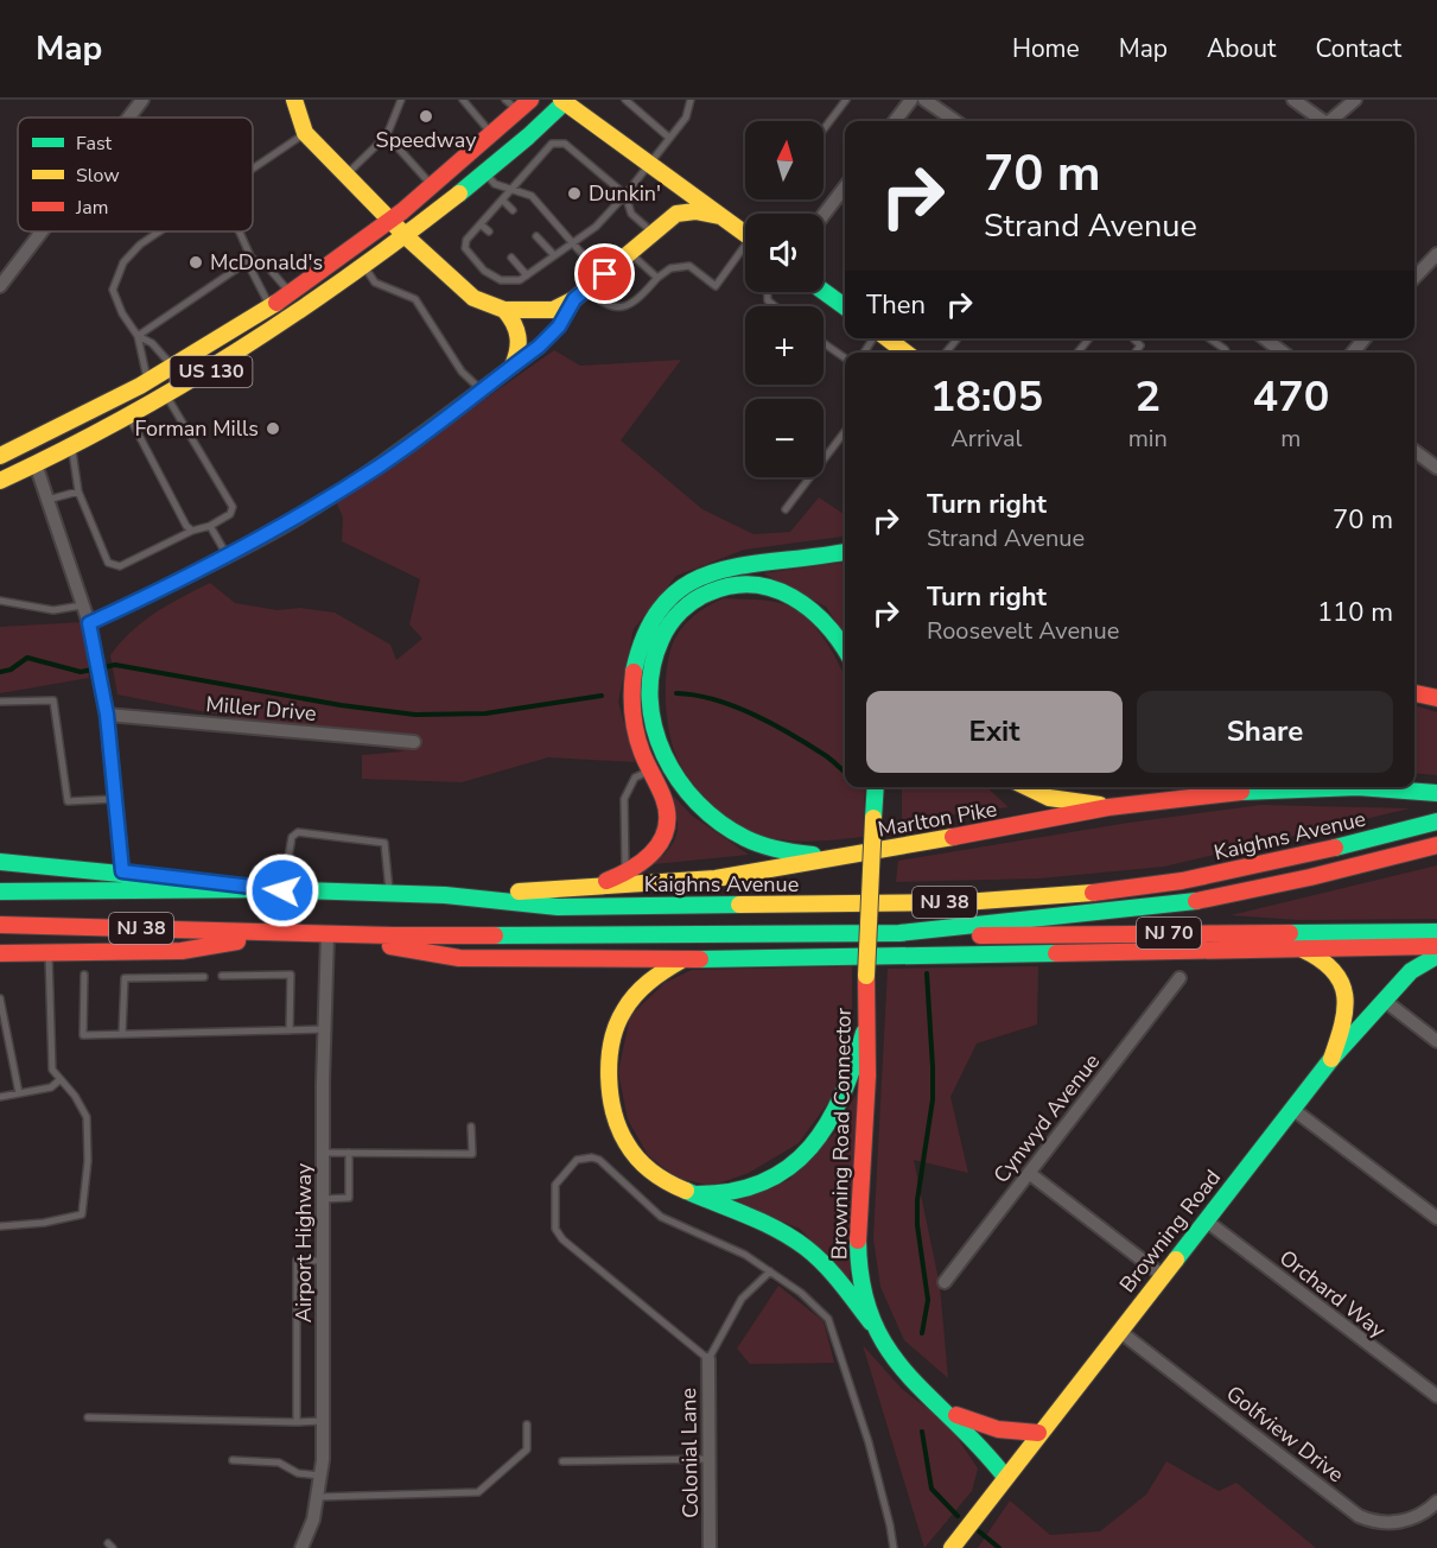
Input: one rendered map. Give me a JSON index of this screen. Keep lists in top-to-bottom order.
{
  "streets": {
    "main road": [
      "US 130",
      "Marlton Pike",
      "Kaighns Avenue",
      "NJ 38",
      "NJ 70",
      "Browning Road Connector",
      "Browning Road"
    ],
    "street": [
      "Miller Drive",
      "Cynwyd Avenue",
      "Airport Highway",
      "Orchard Way",
      "Golfview Drive",
      "Colonial Lane"
    ]
  },
  "crossings": [
    ["Marlton Pike", "Kaighns Avenue"],
    ["Kaighns Avenue", "NJ 70"],
    ["Kaighns Avenue", "Airport Highway"],
    ["Browning Road Connector", "Browning Road"],
    ["Browning Road", "Orchard Way"],
    ["Browning Road", "Golfview Drive"]
  ],
  "places": [
    "Speedway",
    "Dunkin'",
    "McDonald's",
    "Forman Mills"
  ],
  "legend": ["Fast", "Slow", "Jam"],
  "north": "top",
  "page": {
    "header": "Map",
    "nav": [
      "Home",
      "Map",
      "About",
      "Contact"
    ],
    "map_buttons": ["+", "−"],
    "turn": ["70 m", "Strand Avenue"],
    "then": "Then",
    "eta": [
      "18:05",
      "Arrival",
      "2",
      "min",
      "470",
      "m"
    ],
    "list": [
      {
        "name": "Turn right",
        "note": "Strand Avenue",
        "value": "70 m"
      },
      {
        "name": "Turn right",
        "note": "Roosevelt Avenue",
        "value": "110 m"
      }
    ],
    "buttons": ["Exit", "Share"]
  }
}
